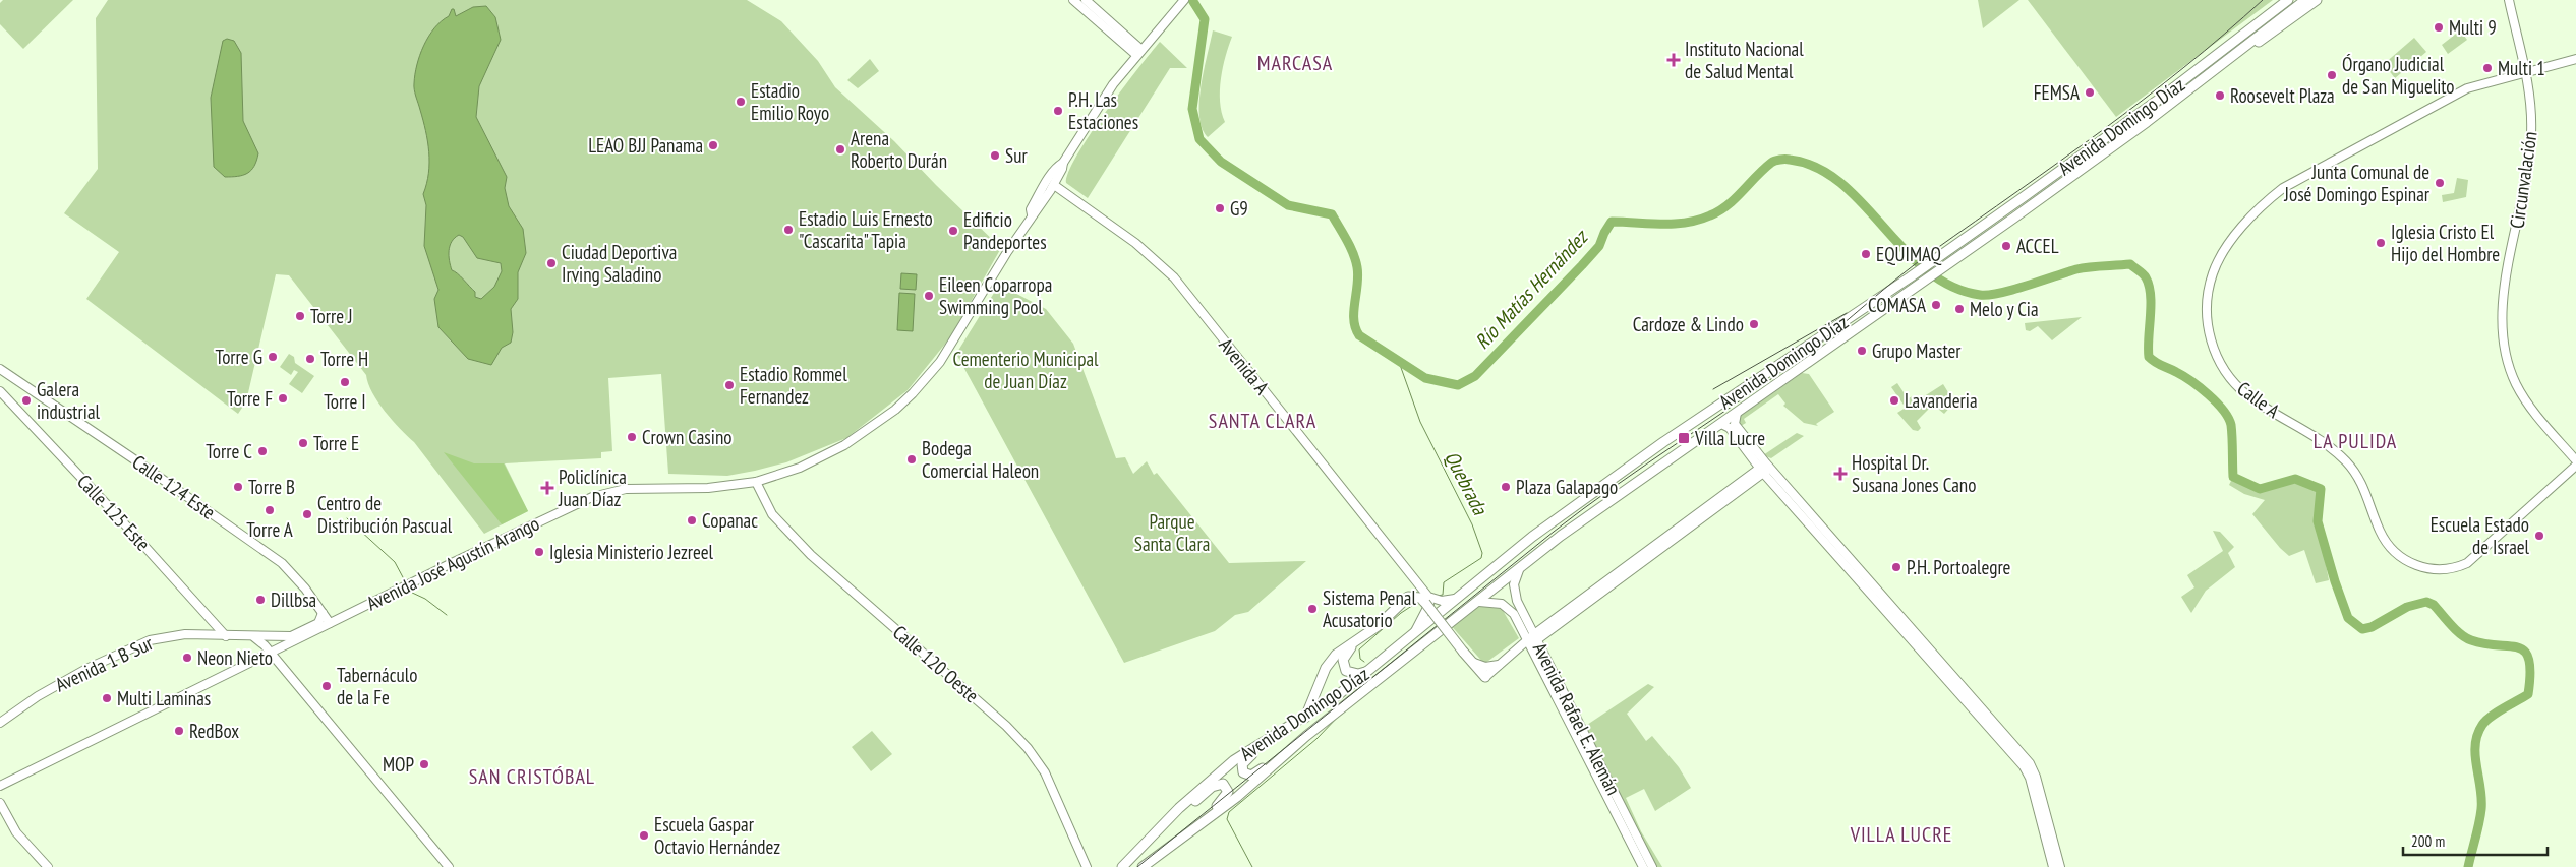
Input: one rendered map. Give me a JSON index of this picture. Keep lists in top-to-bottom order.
{
  "streets": {
    "main road": ["Avenida Domingo Díaz"],
    "street": [
      "Circunvalación",
      "Avenida A",
      "Calle A",
      "Calle 124 Este",
      "Calle 125 Este",
      "Avenida José Agustín Arango",
      "Avenida 1 B Sur",
      "Calle 120 Oeste",
      "Avenida Rafael E. Alemán"
    ]
  },
  "crossings": [
    ["Avenida Domingo Díaz", "Avenida Rafael E. Alemán"],
    ["Circunvalación", "Calle A"],
    ["Avenida A", "Avenida José Agustín Arango"],
    ["Calle 124 Este", "Avenida José Agustín Arango"],
    ["Calle 124 Este", "Avenida 1 B Sur"],
    ["Calle 125 Este", "Avenida 1 B Sur"],
    ["Avenida José Agustín Arango", "Calle 120 Oeste"]
  ],
  "districts": [
    "MARCASA",
    "SANTA CLARA",
    "LA PULIDA",
    "SAN CRISTÓBAL",
    "VILLA LUCRE"
  ],
  "water": ["Río Matías Hernández", "Quebrada"],
  "parks": ["Cementerio Municipal de Juan Díaz", "Parque Santa Clara"],
  "places": {
    "other": [
      "Multi 9",
      "Multi 1",
      "Órgano Judicial de San Miguelito",
      "FEMSA",
      "Roosevelt Plaza",
      "Estadio Emilio Royo",
      "P.H. Las Estaciones",
      "LEAO BJJ Panama",
      "Arena Roberto Durán",
      "Sur",
      "Junta Comunal de José Domingo Espinar",
      "G9",
      "Estadio Luis Ernesto \"Cascarita\" Tapia",
      "Edificio Pandeportes",
      "Iglesia Cristo El Hijo del Hombre",
      "ACCEL",
      "EQUIMAQ",
      "Ciudad Deportiva Irving Saladino",
      "Eileen Coparropa Swimming Pool",
      "COMASA",
      "Melo y Cia",
      "Torre J",
      "Cardoze & Lindo",
      "Grupo Master",
      "Torre G",
      "Torre H",
      "Torre I",
      "Estadio Rommel Fernandez",
      "Torre F",
      "Galera industrial",
      "Lavanderia",
      "Crown Casino",
      "Torre E",
      "Torre C",
      "Bodega Comercial Haleon",
      "Torre B",
      "Plaza Galapago",
      "Torre A",
      "Centro de Distribución Pascual",
      "Copanac",
      "Escuela Estado de Israel",
      "Iglesia Ministerio Jezreel",
      "P.H. Portoalegre",
      "Dillbsa",
      "Sistema Penal Acusatorio",
      "Neon Nieto",
      "Tabernáculo de la Fe",
      "Multi Laminas",
      "RedBox",
      "MOP",
      "Escuela Gaspar Octavio Hernández"
    ],
    "health": ["Instituto Nacional de Salud Mental", "Hospital Dr. Susana Jones Cano", "Policlínica Juan Díaz"],
    "transit": ["Villa Lucre"]
  },
  "scale_bar": "200 m"
}
